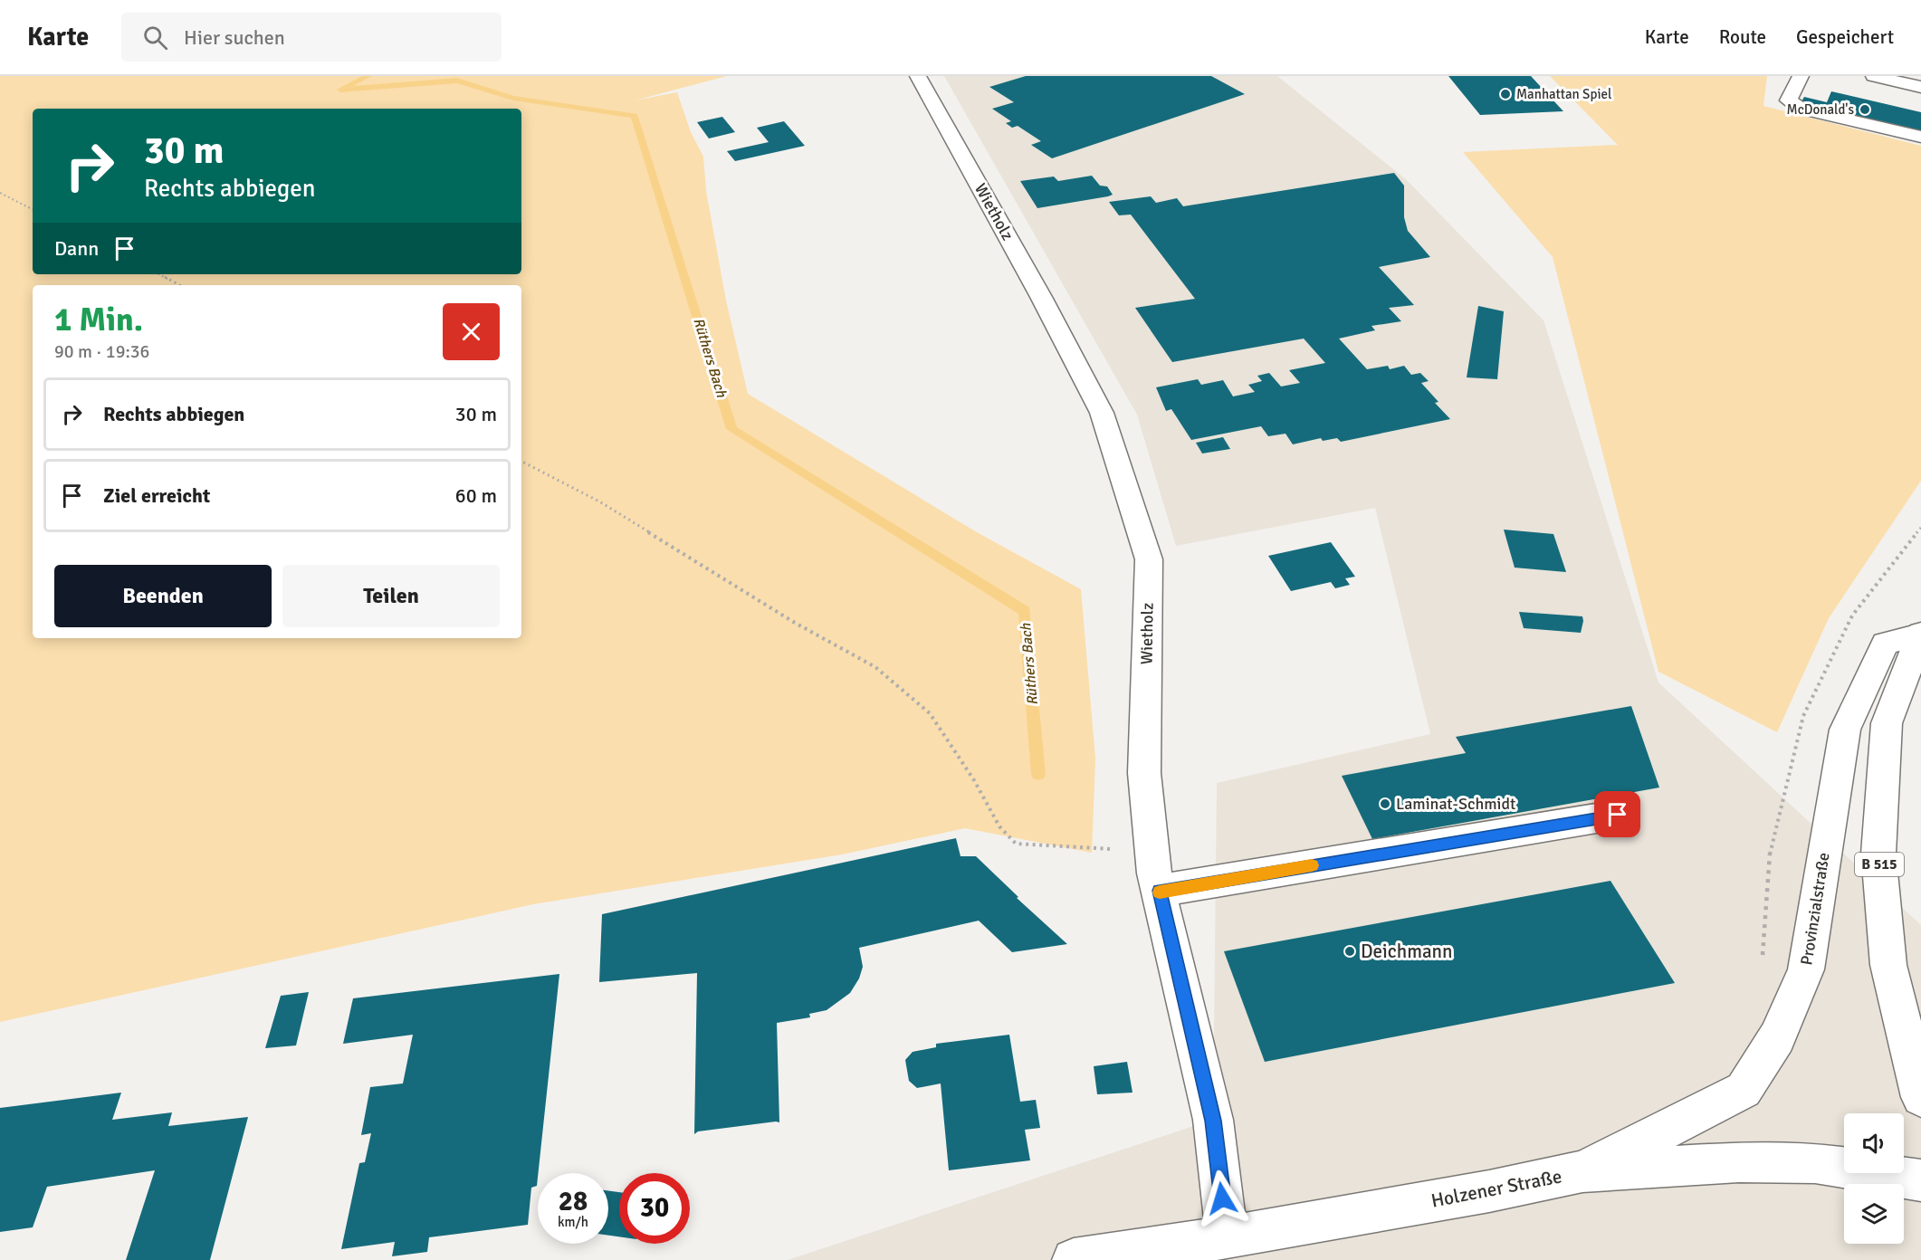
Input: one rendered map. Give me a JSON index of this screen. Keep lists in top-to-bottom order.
{
  "streets": {
    "street": [
      "Wietholz",
      "B 515",
      "Provinzialstraße",
      "Holzener Straße"
    ]
  },
  "crossings": [
    ["Wietholz", "Holzener Straße"],
    ["Provinzialstraße", "Holzener Straße"]
  ],
  "water": ["Rüthers Bach"],
  "places": [
    "Manhattan Spiel",
    "McDonald's",
    "Laminat-Schmidt",
    "Deichmann"
  ],
  "page": {
    "header": "Karte",
    "search": "Hier suchen",
    "nav": ["Karte", "Route", "Gespeichert"],
    "turn": ["30 m", "Rechts abbiegen"],
    "then": "Dann",
    "heading": ["1 Min.", "90 m · 19:36"],
    "list": [
      {
        "name": "Rechts abbiegen",
        "value": "30 m"
      },
      {
        "name": "Ziel erreicht",
        "value": "60 m"
      }
    ],
    "buttons": ["Beenden", "Teilen"],
    "speed": "28 km/h",
    "limit": "30"
  }
}
